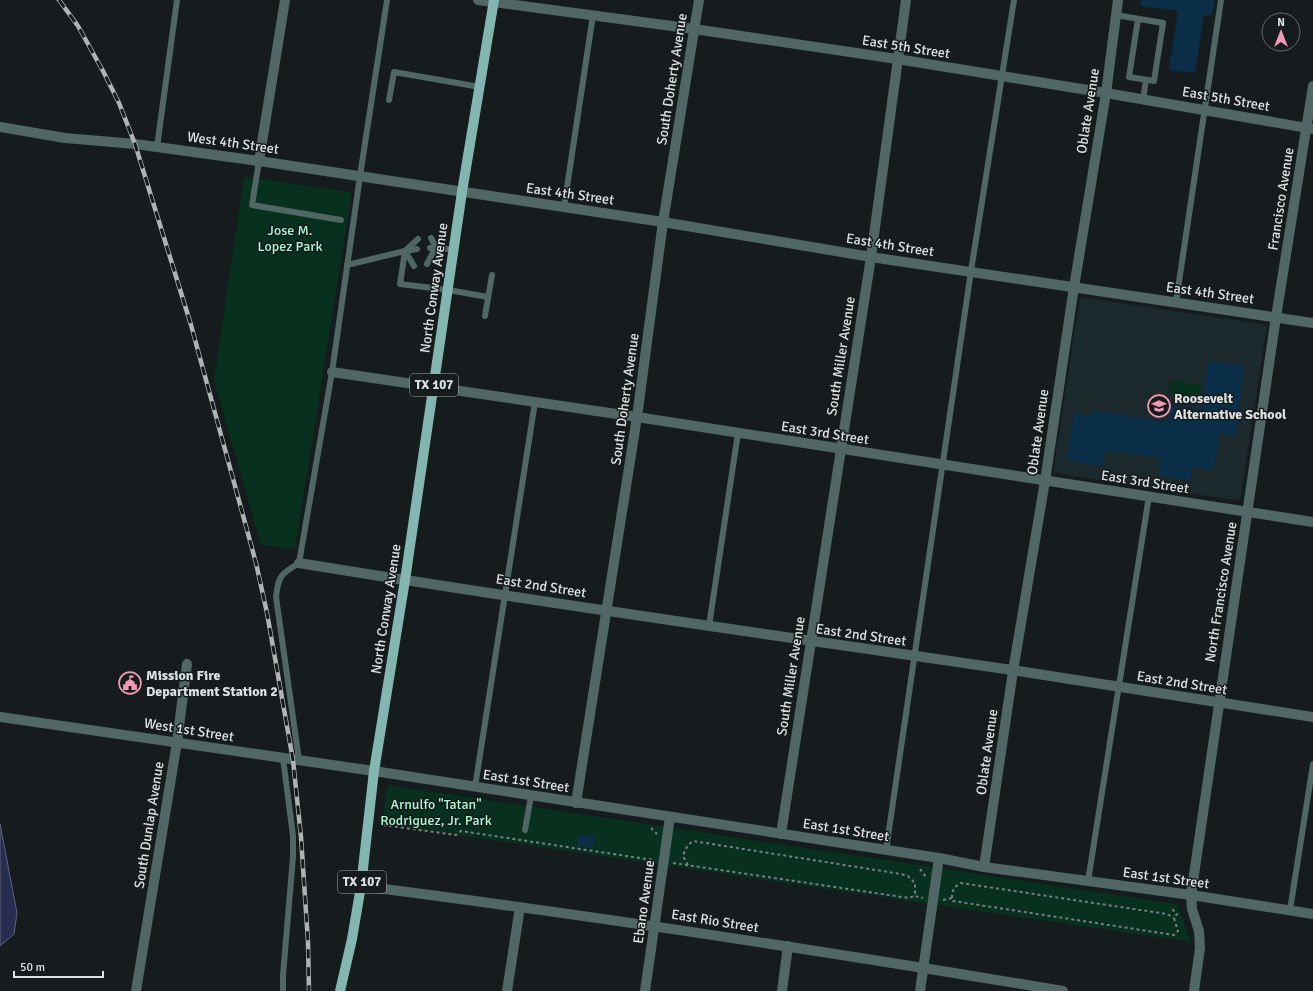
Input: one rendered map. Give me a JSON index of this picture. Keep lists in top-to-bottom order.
{
  "streets": {
    "main road": ["North Conway Avenue", "TX 107"],
    "street": [
      "East 5th Street",
      "South Doherty Avenue",
      "Oblate Avenue",
      "West 4th Street",
      "East 4th Street",
      "Francisco Avenue",
      "South Miller Avenue",
      "East 3rd Street",
      "East 2nd Street",
      "North Francisco Avenue",
      "West 1st Street",
      "East 1st Street",
      "South Dunlap Avenue",
      "Ebano Avenue",
      "East Rio Street"
    ]
  },
  "crossings": [
    ["East 5th Street", "South Doherty Avenue"],
    ["East 5th Street", "Oblate Avenue"],
    ["East 5th Street", "Francisco Avenue"],
    ["East 5th Street", "North Conway Avenue"],
    ["East 5th Street", "South Miller Avenue"],
    ["South Doherty Avenue", "East 4th Street"],
    ["South Doherty Avenue", "East 3rd Street"],
    ["South Doherty Avenue", "East 2nd Street"],
    ["South Doherty Avenue", "East 1st Street"],
    ["Oblate Avenue", "East 4th Street"],
    ["Oblate Avenue", "East 3rd Street"],
    ["Oblate Avenue", "East 2nd Street"],
    ["Oblate Avenue", "East 1st Street"],
    ["West 4th Street", "East 4th Street"],
    ["West 4th Street", "North Conway Avenue"],
    ["East 4th Street", "Francisco Avenue"],
    ["East 4th Street", "North Conway Avenue"],
    ["East 4th Street", "South Miller Avenue"],
    ["East 4th Street", "North Francisco Avenue"],
    ["Francisco Avenue", "North Francisco Avenue"],
    ["North Conway Avenue", "TX 107"],
    ["North Conway Avenue", "East 3rd Street"],
    ["North Conway Avenue", "East 2nd Street"],
    ["North Conway Avenue", "West 1st Street"],
    ["North Conway Avenue", "East 1st Street"],
    ["South Miller Avenue", "East 3rd Street"],
    ["South Miller Avenue", "East 2nd Street"],
    ["South Miller Avenue", "East 1st Street"],
    ["TX 107", "West 1st Street"],
    ["TX 107", "East 1st Street"],
    ["TX 107", "East Rio Street"],
    ["East 3rd Street", "North Francisco Avenue"],
    ["East 2nd Street", "North Francisco Avenue"],
    ["North Francisco Avenue", "East 1st Street"],
    ["West 1st Street", "East 1st Street"],
    ["West 1st Street", "South Dunlap Avenue"],
    ["East 1st Street", "Ebano Avenue"],
    ["Ebano Avenue", "East Rio Street"]
  ],
  "parks": ["Jose M. Lopez Park", "Arnulfo \"Tatan\" Rodriguez, Jr. Park"],
  "places": {
    "school or university": ["Roosevelt Alternative School"],
    "public building": ["Mission Fire Department Station 2"]
  },
  "scale_bar": "50 m",
  "north": "top"
}
